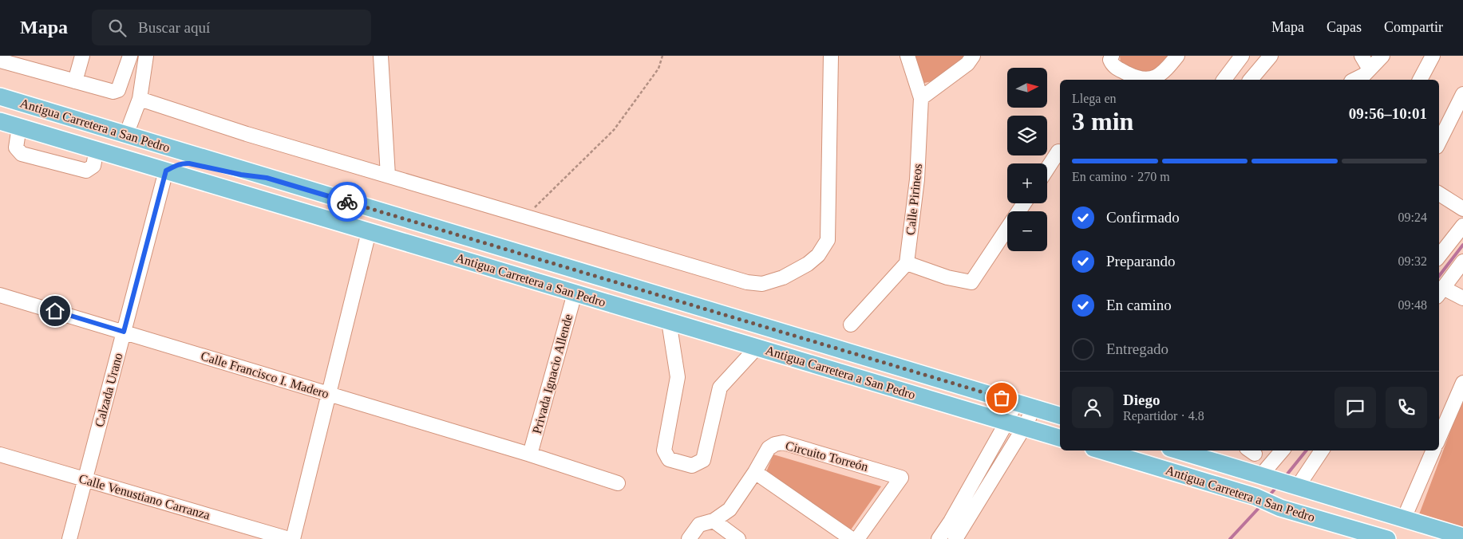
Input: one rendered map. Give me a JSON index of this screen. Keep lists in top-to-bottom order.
{
  "streets": {
    "main road": ["Antigua Carretera a San Pedro"],
    "street": [
      "Calle Pirineos",
      "Privada Ignacio Allende",
      "Calle Francisco I. Madero",
      "Calzada Urano",
      "Circuito Torreón",
      "Calle Venustiano Carranza"
    ]
  },
  "crossings": [
    ["Antigua Carretera a San Pedro", "Privada Ignacio Allende"],
    ["Antigua Carretera a San Pedro", "Calzada Urano"],
    ["Privada Ignacio Allende", "Calle Francisco I. Madero"],
    ["Calle Francisco I. Madero", "Calzada Urano"],
    ["Calzada Urano", "Calle Venustiano Carranza"]
  ],
  "north": "right",
  "page": {
    "header": "Mapa",
    "search": "Buscar aquí",
    "nav": ["Mapa", "Capas", "Compartir"],
    "map_buttons": ["+", "−"],
    "heading": ["3 min", "Llega en", "09:56–10:01"],
    "panel": ["Diego", "Repartidor · 4.8"],
    "bar": "En camino · 270 m",
    "list": [
      ["Confirmado", "09:24"],
      ["Preparando", "09:32"],
      ["En camino", "09:48"],
      "Entregado"
    ]
  }
}
